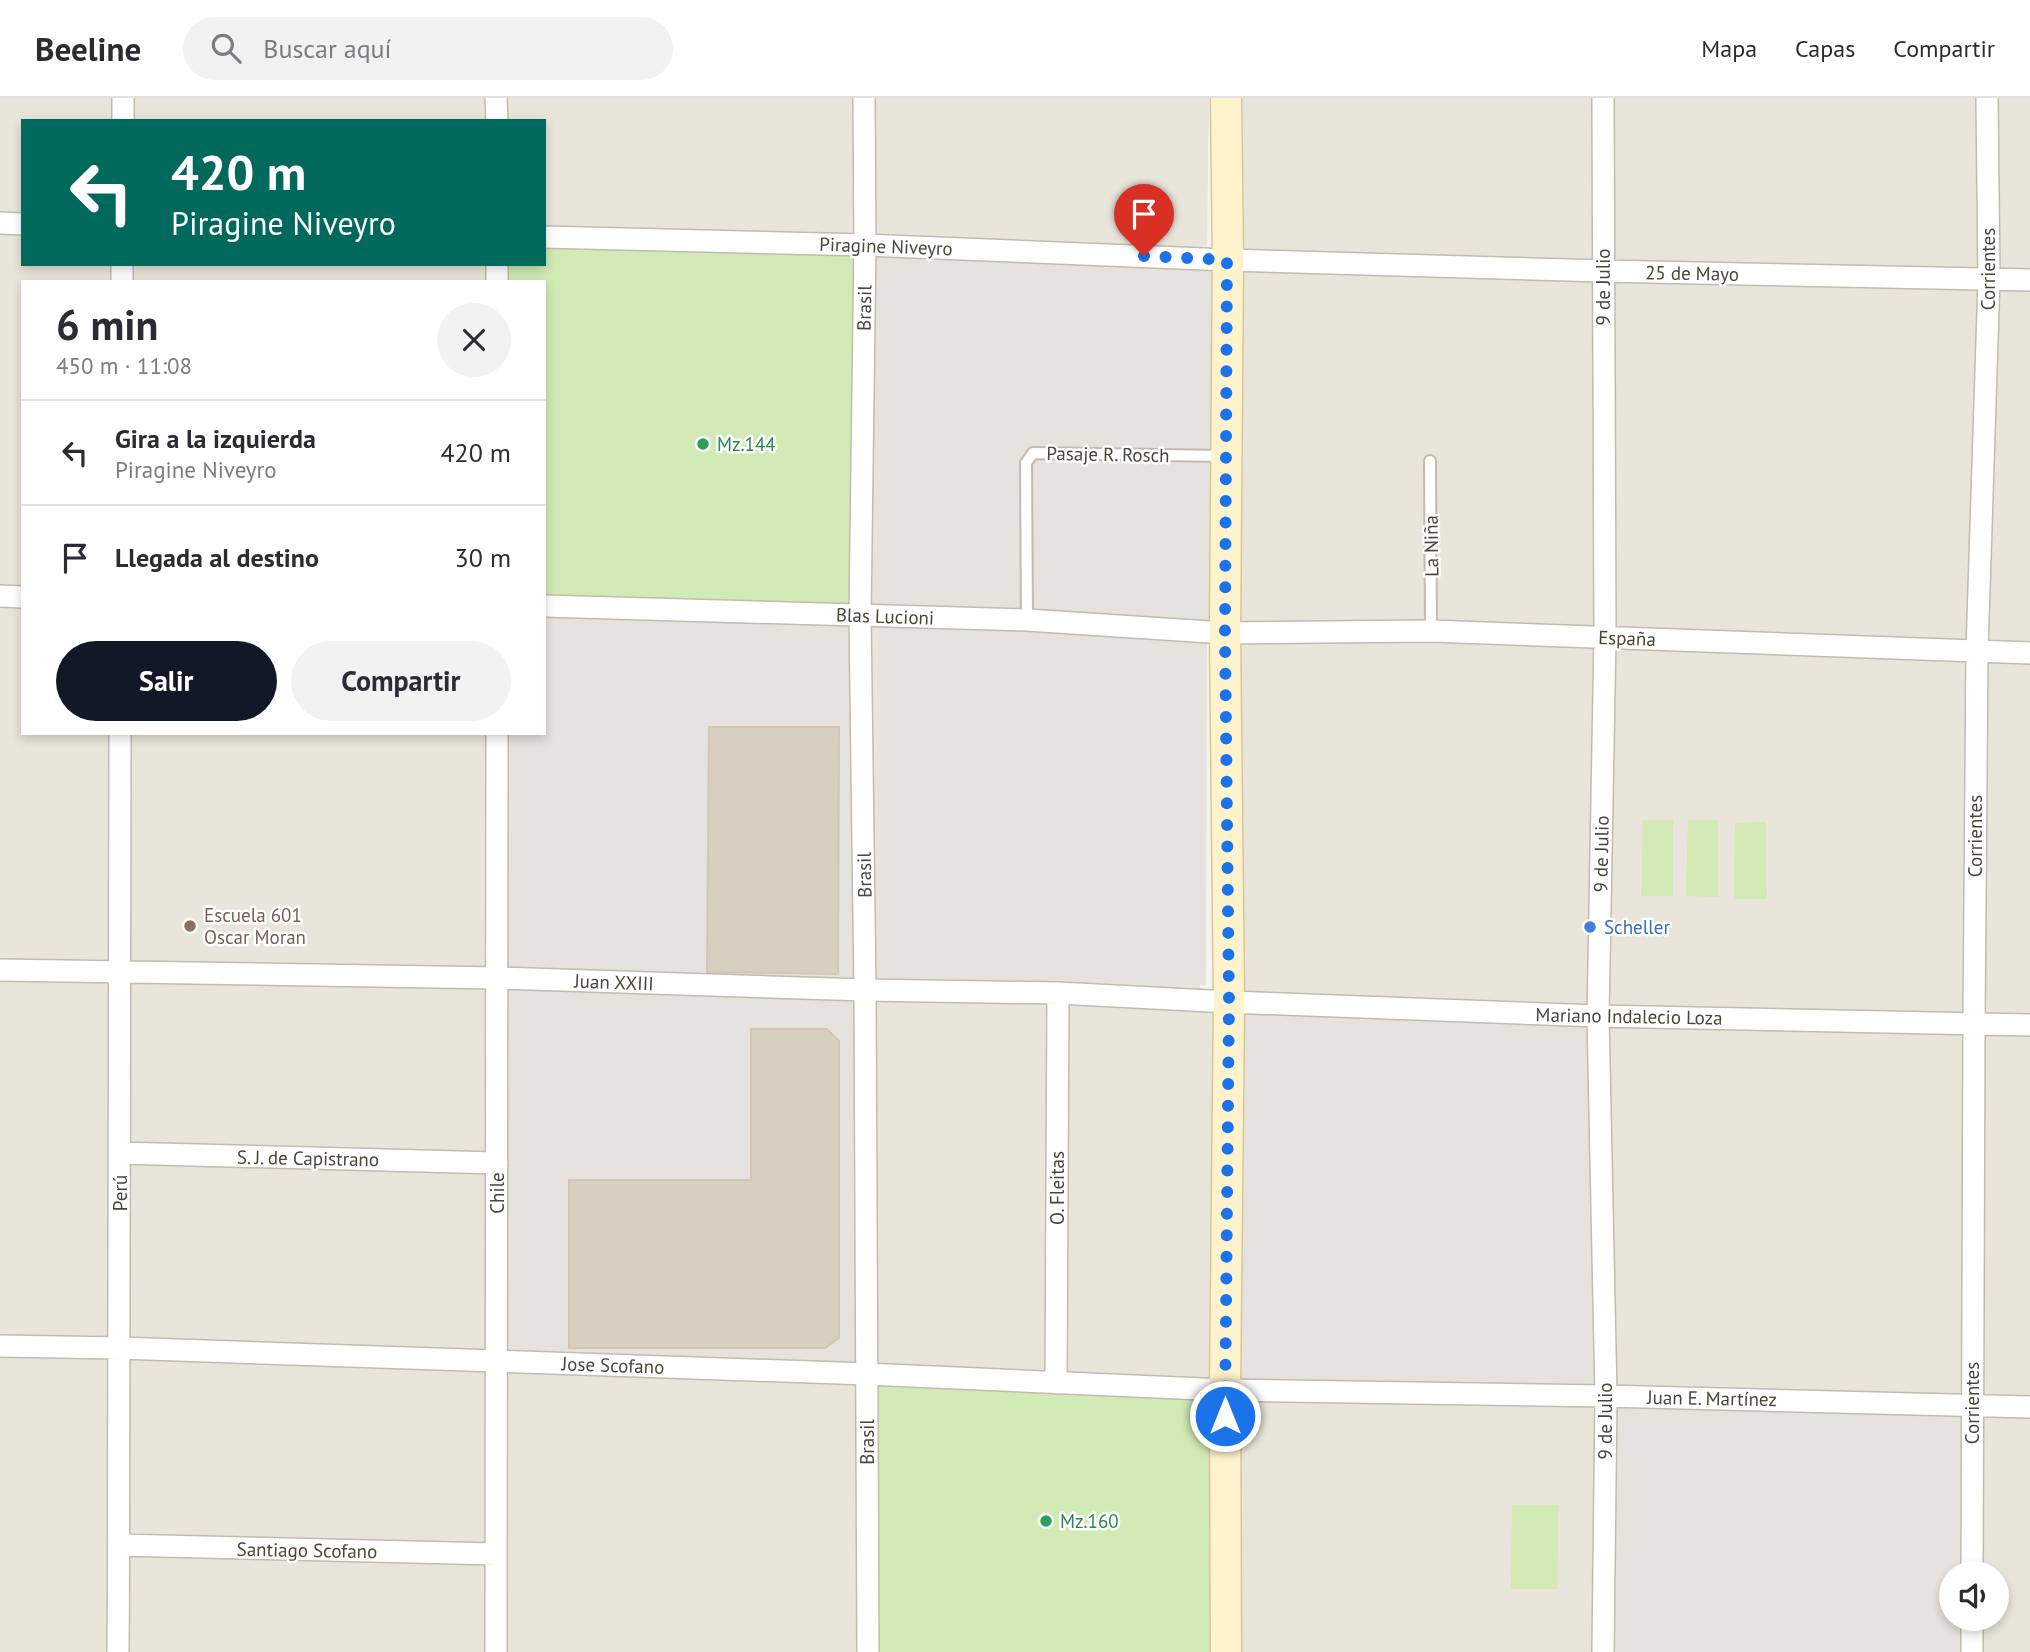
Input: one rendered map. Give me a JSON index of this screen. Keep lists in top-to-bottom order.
{
  "streets": {
    "street": [
      "Piragine Niveyro",
      "Corrientes",
      "25 de Mayo",
      "9 de Julio",
      "Brasil",
      "Blas Lucioni",
      "España",
      "Juan XXIII",
      "Mariano Indalecio Loza",
      "S. J. de Capistrano",
      "O. Fleitas",
      "Perú",
      "Chile",
      "Jose Scofano",
      "Juan E. Martínez",
      "Santiago Scofano"
    ],
    "lane": ["Pasaje R. Rosch", "La Niña"]
  },
  "crossings": [
    ["Piragine Niveyro", "25 de Mayo"],
    ["Piragine Niveyro", "Brasil"],
    ["Corrientes", "25 de Mayo"],
    ["Corrientes", "España"],
    ["Corrientes", "Mariano Indalecio Loza"],
    ["Corrientes", "Juan E. Martínez"],
    ["25 de Mayo", "9 de Julio"],
    ["9 de Julio", "España"],
    ["9 de Julio", "Mariano Indalecio Loza"],
    ["9 de Julio", "Juan E. Martínez"],
    ["Brasil", "Blas Lucioni"],
    ["Brasil", "Juan XXIII"],
    ["Brasil", "Jose Scofano"],
    ["Pasaje R. Rosch", "Blas Lucioni"],
    ["La Niña", "España"],
    ["Blas Lucioni", "España"],
    ["Juan XXIII", "Mariano Indalecio Loza"],
    ["Juan XXIII", "O. Fleitas"],
    ["Juan XXIII", "Perú"],
    ["Juan XXIII", "Chile"],
    ["S. J. de Capistrano", "Perú"],
    ["S. J. de Capistrano", "Chile"],
    ["O. Fleitas", "Jose Scofano"],
    ["Perú", "Jose Scofano"],
    ["Perú", "Santiago Scofano"],
    ["Chile", "Jose Scofano"],
    ["Chile", "Santiago Scofano"],
    ["Jose Scofano", "Juan E. Martínez"]
  ],
  "places": [
    "Mz.144",
    "Escuela 601 Oscar Moran",
    "Scheller",
    "Mz.160"
  ],
  "page": {
    "header": "Beeline",
    "search": "Buscar aquí",
    "nav": ["Mapa", "Capas", "Compartir"],
    "turn": ["420 m", "Piragine Niveyro"],
    "heading": ["6 min", "450 m · 11:08"],
    "list": [
      {
        "name": "Gira a la izquierda",
        "note": "Piragine Niveyro",
        "value": "420 m"
      },
      {
        "name": "Llegada al destino",
        "value": "30 m"
      }
    ],
    "buttons": ["Salir", "Compartir"]
  }
}
